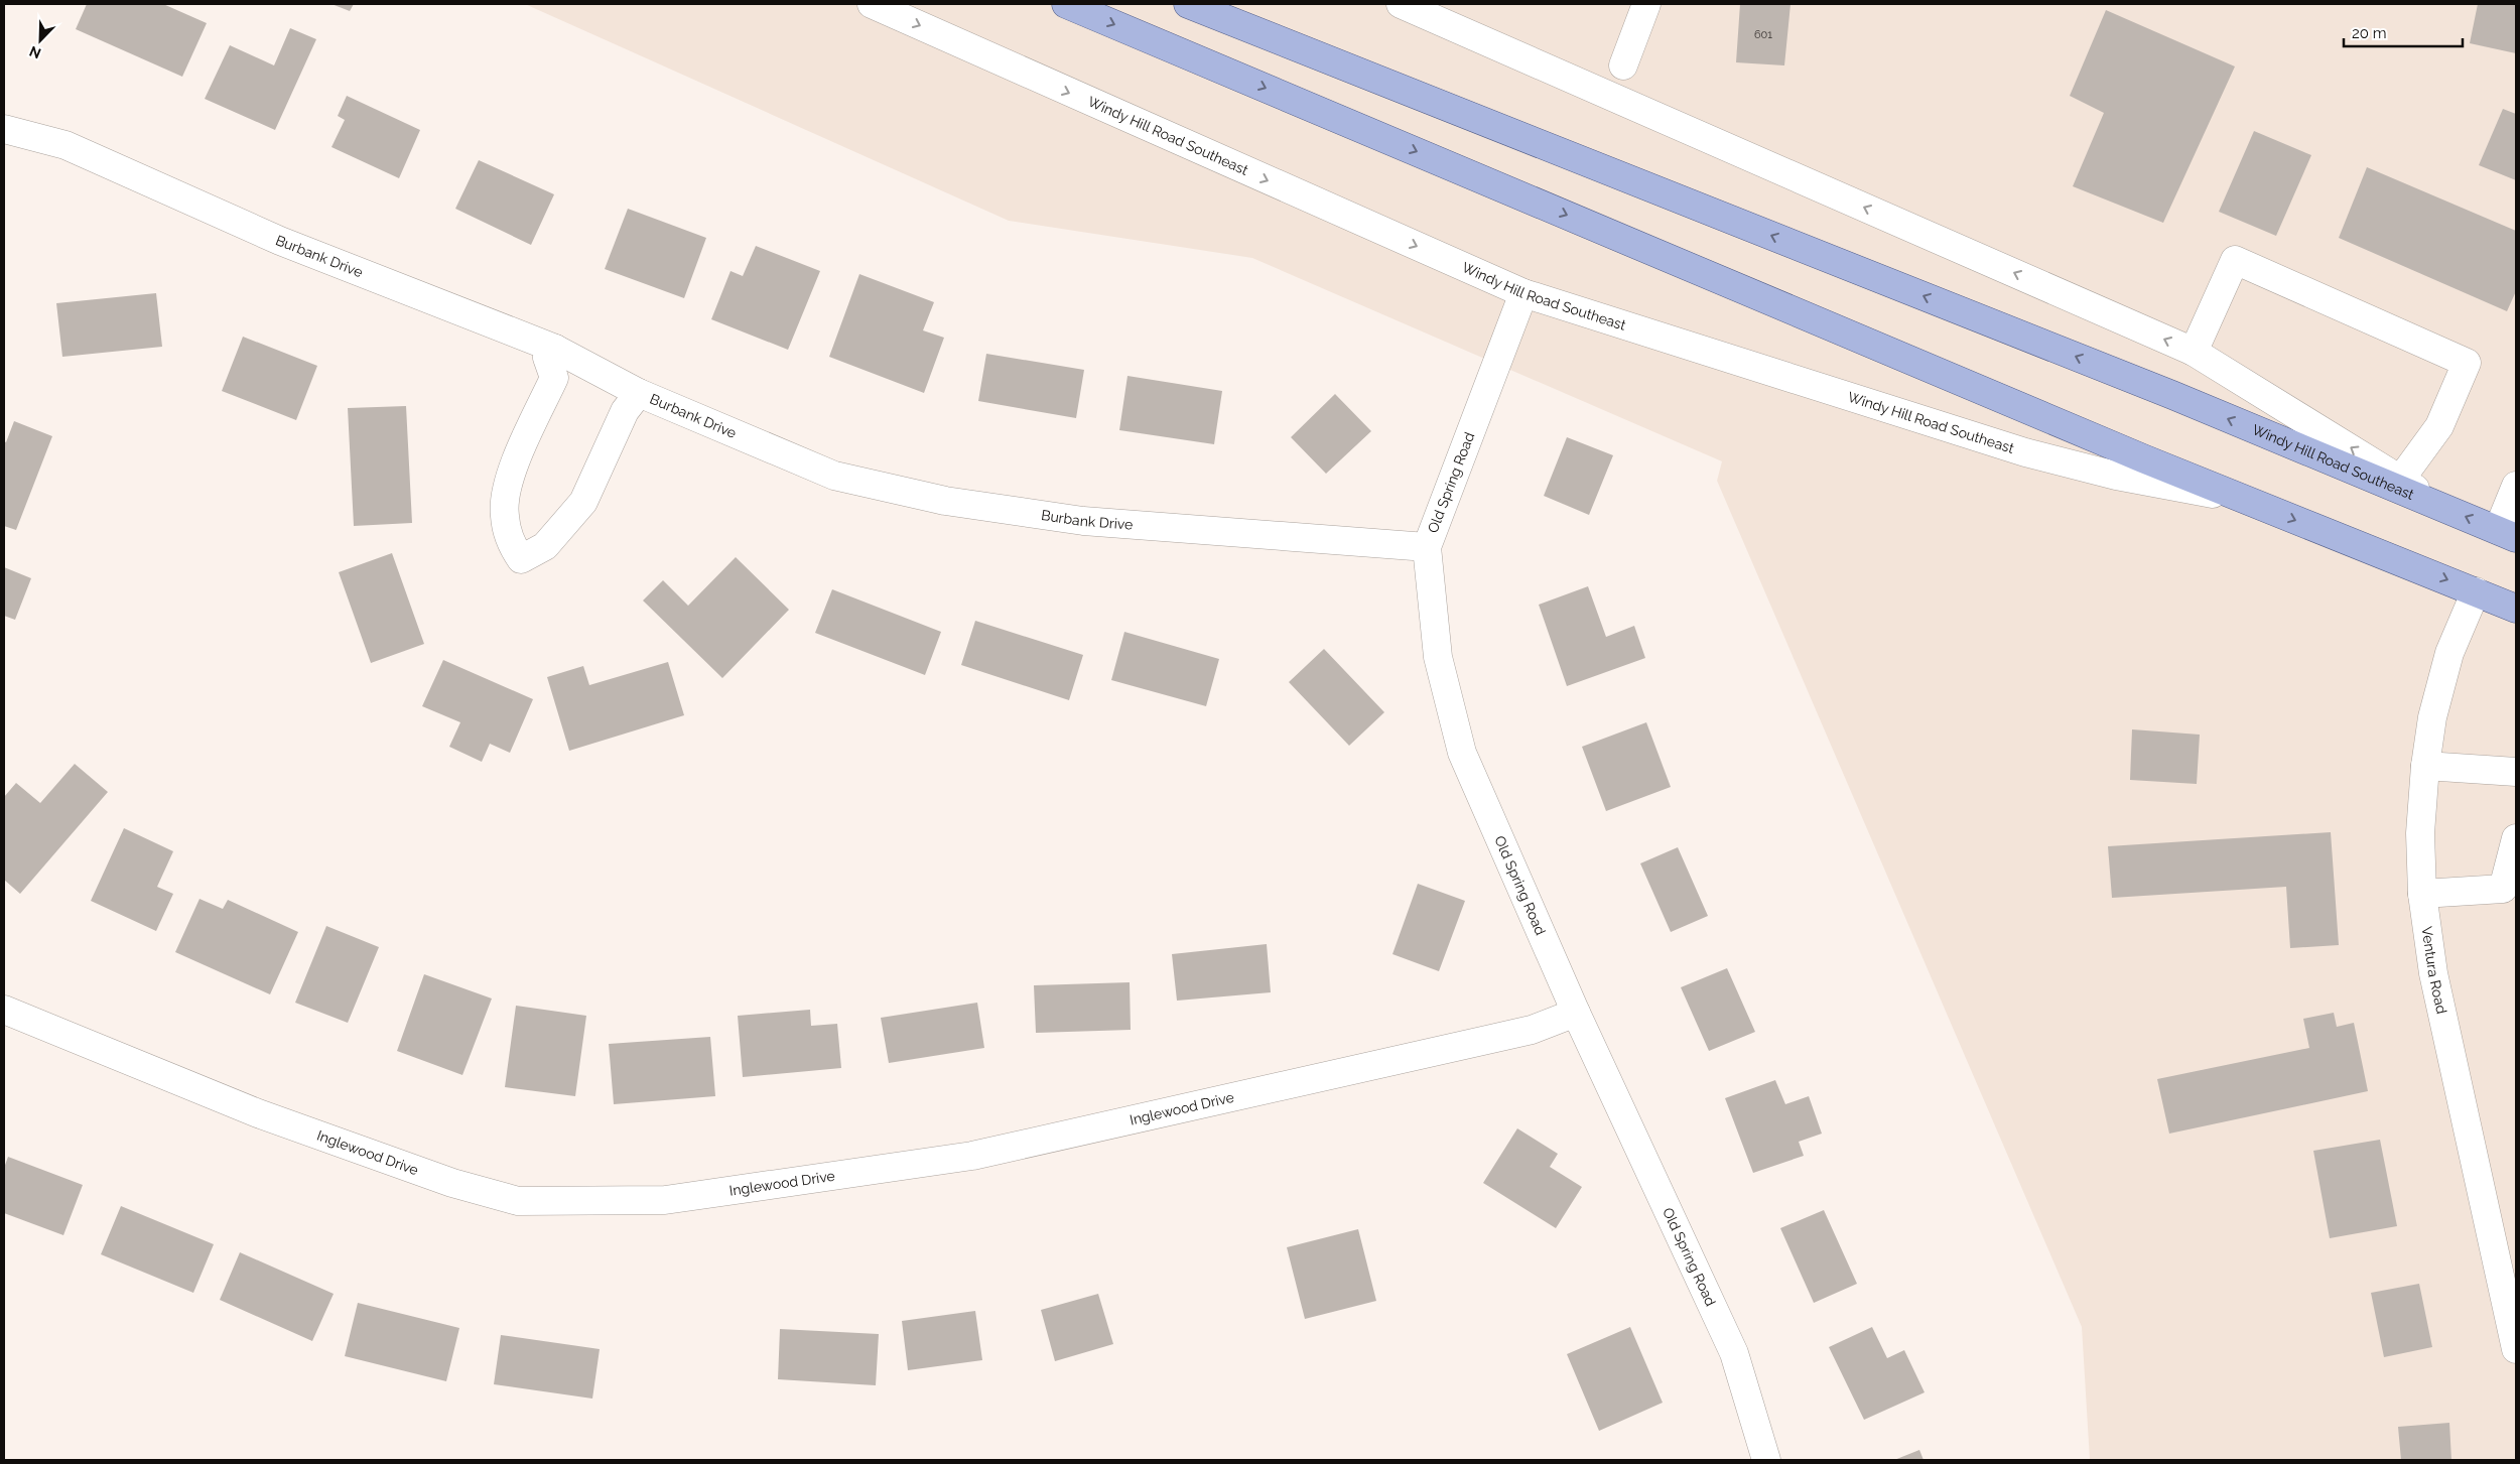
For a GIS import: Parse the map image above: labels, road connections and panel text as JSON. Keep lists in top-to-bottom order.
{
  "streets": {
    "main road": ["Windy Hill Road Southeast"],
    "street": [
      "Burbank Drive",
      "Old Spring Road",
      "Ventura Road",
      "Inglewood Drive"
    ]
  },
  "crossings": [
    ["Windy Hill Road Southeast", "Old Spring Road"],
    ["Windy Hill Road Southeast", "Ventura Road"],
    ["Burbank Drive", "Old Spring Road"],
    ["Old Spring Road", "Inglewood Drive"]
  ],
  "house_numbers": ["601"],
  "scale_bar": "20 m",
  "north": "bottom left"
}
